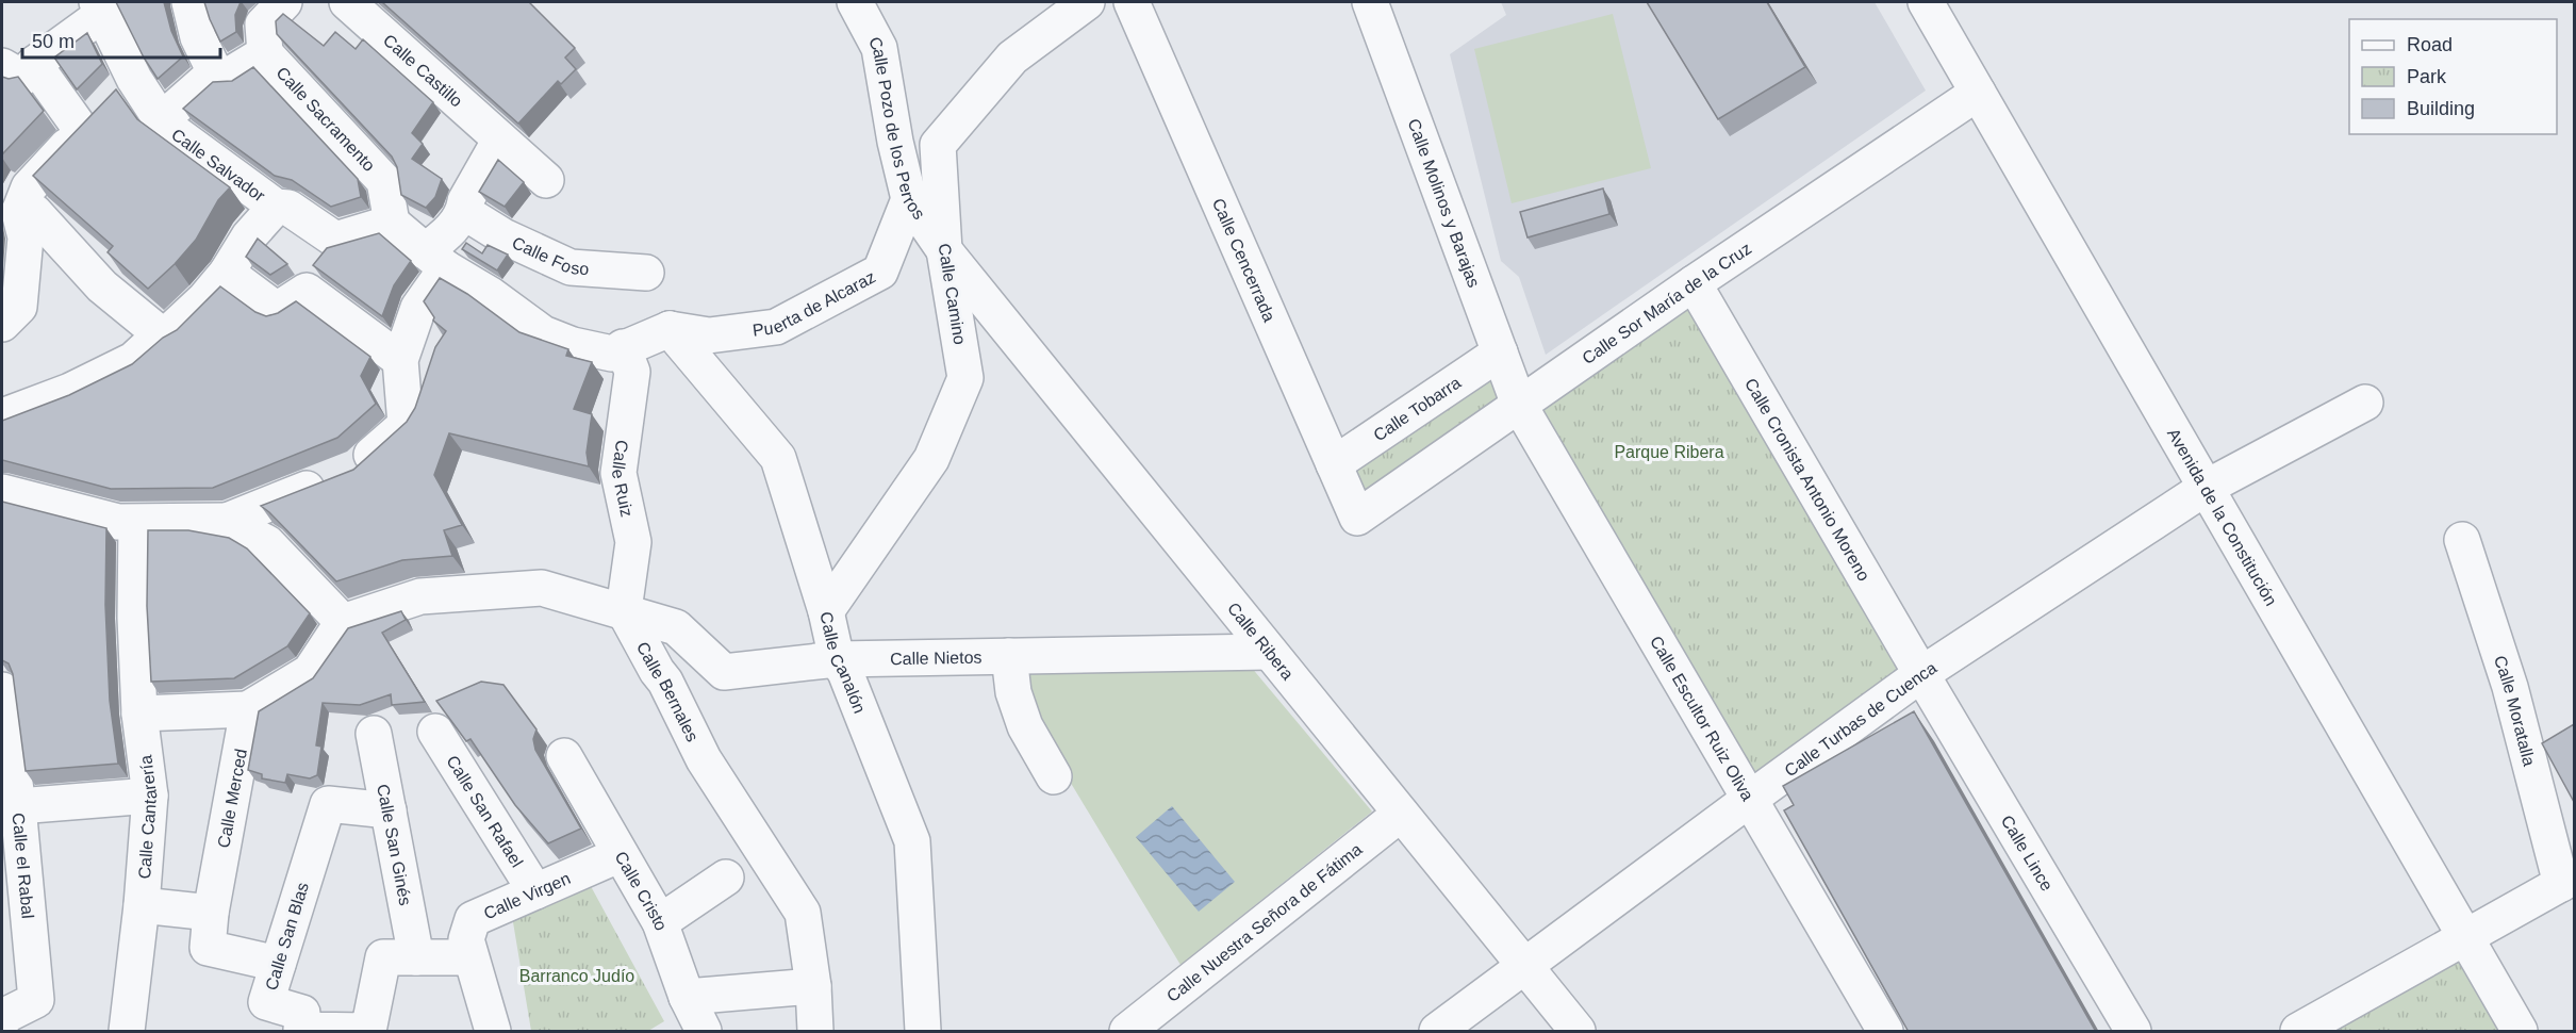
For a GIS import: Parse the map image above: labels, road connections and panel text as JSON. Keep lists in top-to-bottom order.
{
  "streets": {
    "street": [
      "Calle Castillo",
      "Calle Sacramento",
      "Calle Pozo de los Perros",
      "Calle Salvador",
      "Calle Molinos y Barajas",
      "Calle Foso",
      "Calle Cencerrada",
      "Calle Camino",
      "Puerta de Alcaraz",
      "Calle Sor María de la Cruz",
      "Calle Tobarra",
      "Calle Ruiz",
      "Calle Cronista Antonio Moreno",
      "Avenida de la Constitución",
      "Calle Ribera",
      "Calle Nietos",
      "Calle Canalón",
      "Calle Bernales",
      "Calle Moratalla",
      "Calle Escultor Ruiz Oliva",
      "Calle Turbas de Cuenca",
      "Calle Merced",
      "Calle San Rafael",
      "Calle Cantarería",
      "Calle San Ginés",
      "Calle Lince",
      "Calle el Rabal",
      "Calle Cristo",
      "Calle Virgen",
      "Calle Nuestra Señora de Fátima",
      "Calle San Blas"
    ]
  },
  "crossings": [
    ["Calle Sacramento", "Calle Salvador"],
    ["Calle Pozo de los Perros", "Calle Camino"],
    ["Calle Pozo de los Perros", "Puerta de Alcaraz"],
    ["Calle Pozo de los Perros", "Calle Ribera"],
    ["Calle Molinos y Barajas", "Calle Sor María de la Cruz"],
    ["Calle Molinos y Barajas", "Calle Tobarra"],
    ["Calle Molinos y Barajas", "Calle Escultor Ruiz Oliva"],
    ["Calle Cencerrada", "Calle Sor María de la Cruz"],
    ["Calle Cencerrada", "Calle Tobarra"],
    ["Calle Camino", "Calle Ribera"],
    ["Calle Camino", "Calle Canalón"],
    ["Puerta de Alcaraz", "Calle Canalón"],
    ["Calle Sor María de la Cruz", "Calle Cronista Antonio Moreno"],
    ["Calle Sor María de la Cruz", "Avenida de la Constitución"],
    ["Calle Sor María de la Cruz", "Calle Escultor Ruiz Oliva"],
    ["Calle Ruiz", "Calle Nietos"],
    ["Calle Ruiz", "Calle Bernales"],
    ["Calle Cronista Antonio Moreno", "Calle Turbas de Cuenca"],
    ["Calle Cronista Antonio Moreno", "Calle Lince"],
    ["Avenida de la Constitución", "Calle Turbas de Cuenca"],
    ["Calle Ribera", "Calle Nietos"],
    ["Calle Ribera", "Calle Turbas de Cuenca"],
    ["Calle Ribera", "Calle Nuestra Señora de Fátima"],
    ["Calle Nietos", "Calle Canalón"],
    ["Calle Nietos", "Calle Bernales"],
    ["Calle Escultor Ruiz Oliva", "Calle Turbas de Cuenca"],
    ["Calle Turbas de Cuenca", "Calle Lince"],
    ["Calle Merced", "Calle San Blas"],
    ["Calle San Rafael", "Calle Virgen"],
    ["Calle San Ginés", "Calle San Blas"],
    ["Calle Cristo", "Calle Virgen"],
    ["Calle Virgen", "Calle San Blas"]
  ],
  "parks": ["Parque Ribera", "Barranco Judío"],
  "legend": ["Road", "Park", "Building"],
  "scale_bar": "50 m"
}
